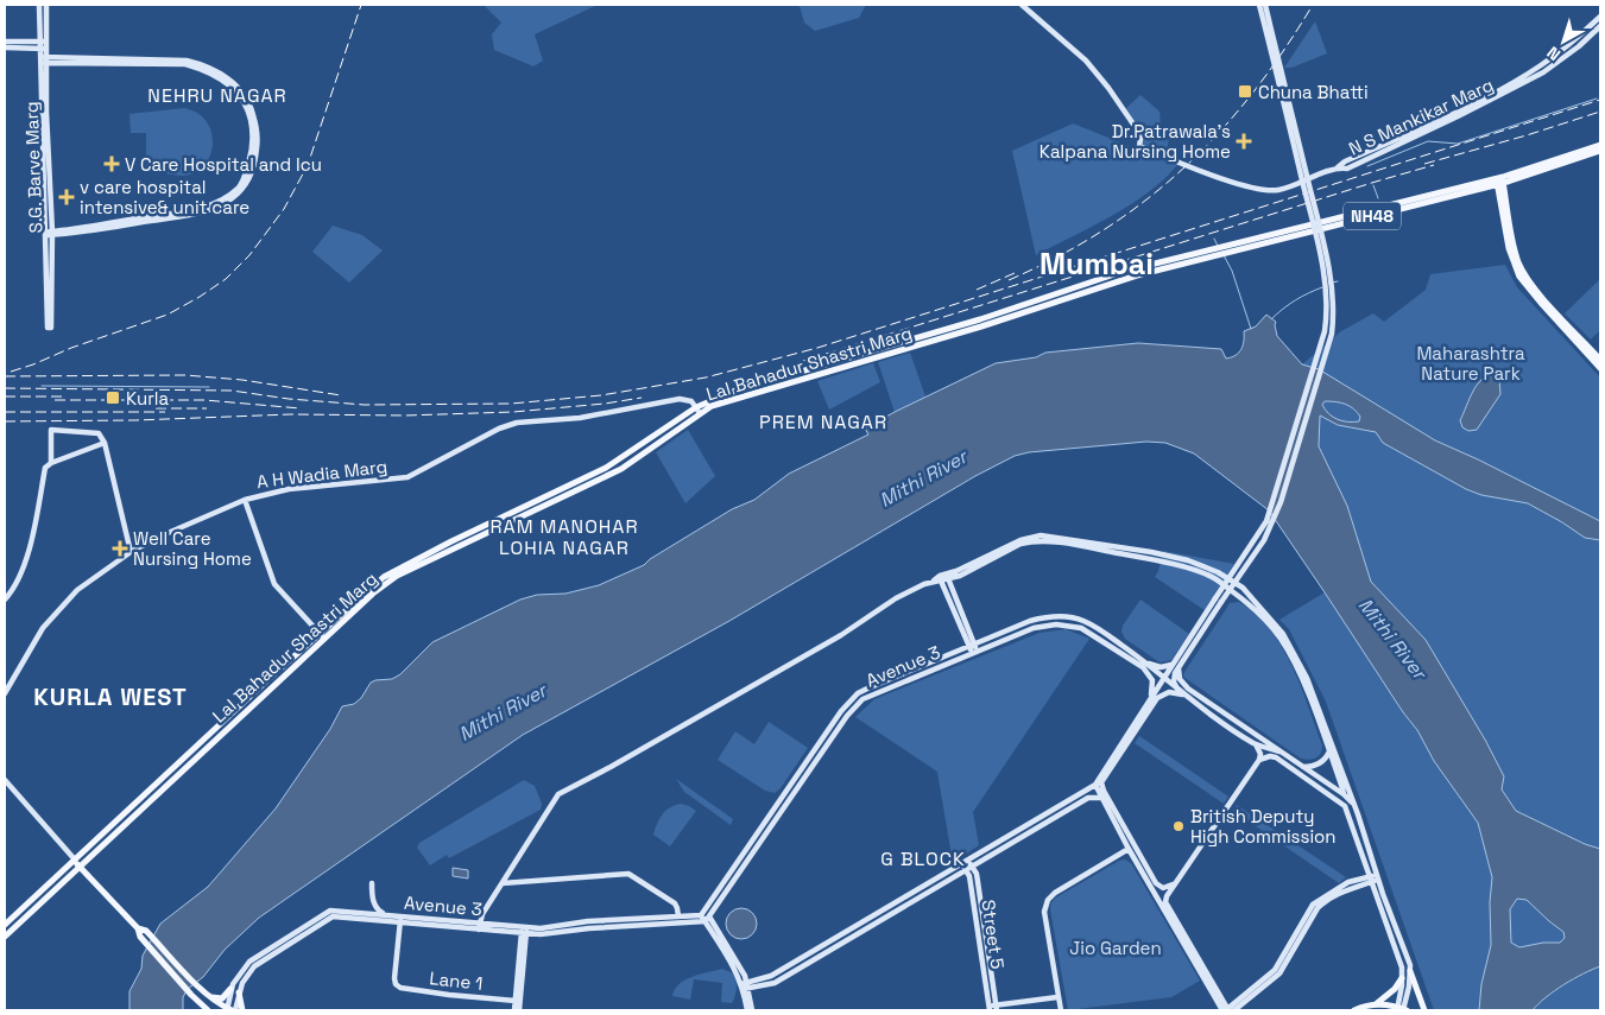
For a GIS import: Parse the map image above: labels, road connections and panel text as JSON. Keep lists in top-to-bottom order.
{
  "streets": {
    "main road": ["NH48", "Lal Bahadur Shastri Marg"],
    "street": [
      "N S Mankikar Marg",
      "S.G. Barve Marg",
      "A H Wadia Marg",
      "Avenue 3",
      "Street 5",
      "Lane 1"
    ]
  },
  "crossings": [
    ["Lal Bahadur Shastri Marg", "A H Wadia Marg"],
    ["Avenue 3", "Lane 1"]
  ],
  "districts": [
    "NEHRU NAGAR",
    "Mumbai",
    "PREM NAGAR",
    "RAM MANOHAR LOHIA NAGAR",
    "KURLA WEST",
    "G BLOCK"
  ],
  "water": ["Mithi River"],
  "parks": ["Maharashtra Nature Park", "Jio Garden"],
  "places": {
    "transit": ["Chuna Bhatti", "Kurla"],
    "health": [
      "Dr.Patrawala's Kalpana Nursing Home",
      "V Care Hospital and Icu",
      "v care hospital intensive& unit care",
      "Well Care Nursing Home"
    ],
    "other": ["British Deputy High Commission"]
  },
  "north": "bottom left"
}
